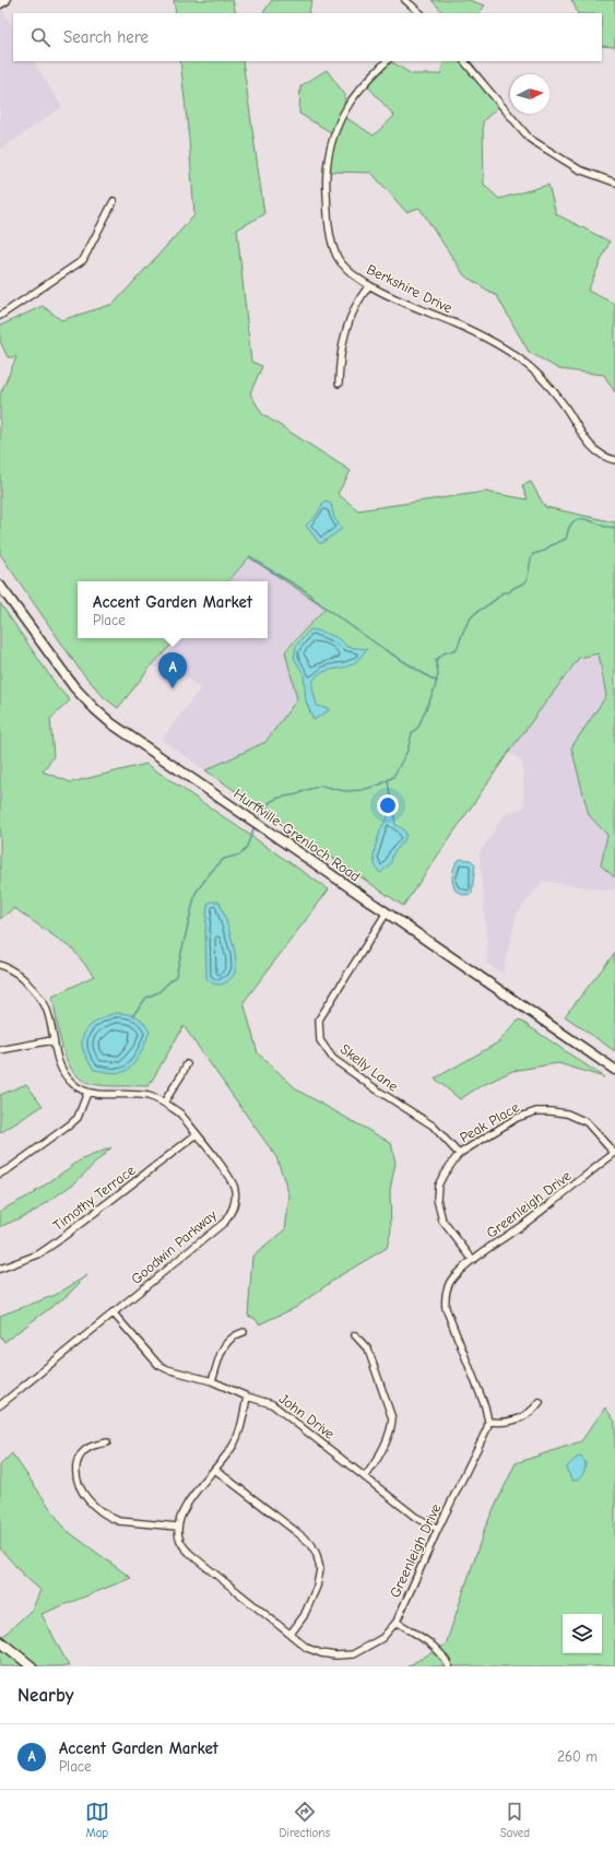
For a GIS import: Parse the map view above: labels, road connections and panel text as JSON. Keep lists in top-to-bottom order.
{
  "streets": {
    "main road": ["Hurffville-Grenloch Road"],
    "street": [
      "Berkshire Drive",
      "Skelly Lane",
      "Peak Place",
      "Timothy Terrace",
      "Greenleigh Drive",
      "Goodwin Parkway",
      "John Drive"
    ]
  },
  "crossings": [
    ["Hurffville-Grenloch Road", "Skelly Lane"],
    ["Skelly Lane", "Peak Place"],
    ["Peak Place", "Greenleigh Drive"],
    ["Timothy Terrace", "Goodwin Parkway"],
    ["Greenleigh Drive", "John Drive"],
    ["Goodwin Parkway", "John Drive"]
  ],
  "north": "right",
  "page": {
    "search": "Search here",
    "popup": ["Accent Garden Market", "Place"],
    "pins": "A",
    "heading": "Nearby",
    "list": [
      {
        "mark": "A",
        "name": "Accent Garden Market",
        "note": "Place",
        "value": "260 m"
      }
    ],
    "nav": ["Map", "Directions", "Saved"]
  }
}
